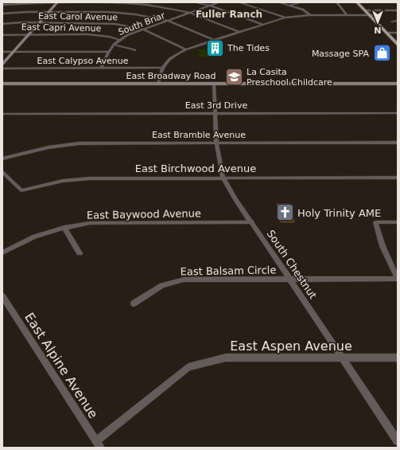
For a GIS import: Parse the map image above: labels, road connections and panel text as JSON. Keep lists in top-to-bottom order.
{
  "streets": {
    "main road": ["East Broadway Road"],
    "street": [
      "East Carol Avenue",
      "South Briar",
      "East Capri Avenue",
      "East Calypso Avenue",
      "East 3rd Drive",
      "East Bramble Avenue",
      "East Birchwood Avenue",
      "East Baywood Avenue",
      "South Chestnut",
      "East Balsam Circle",
      "East Aspen Avenue",
      "East Alpine Avenue"
    ]
  },
  "crossings": [
    ["East Carol Avenue", "South Briar"],
    ["South Briar", "East Capri Avenue"],
    ["South Briar", "East Calypso Avenue"],
    ["East Broadway Road", "South Chestnut"],
    ["East 3rd Drive", "South Chestnut"],
    ["East Bramble Avenue", "South Chestnut"],
    ["East Birchwood Avenue", "South Chestnut"],
    ["East Baywood Avenue", "South Chestnut"],
    ["South Chestnut", "East Balsam Circle"],
    ["South Chestnut", "East Aspen Avenue"],
    ["East Aspen Avenue", "East Alpine Avenue"]
  ],
  "districts": ["Fuller Ranch"],
  "places": {
    "building": ["The Tides"],
    "shop": ["Massage SPA"],
    "school or university": ["La Casita Preschool Childcare"],
    "church": ["Holy Trinity AME"]
  },
  "north": "bottom"
}
